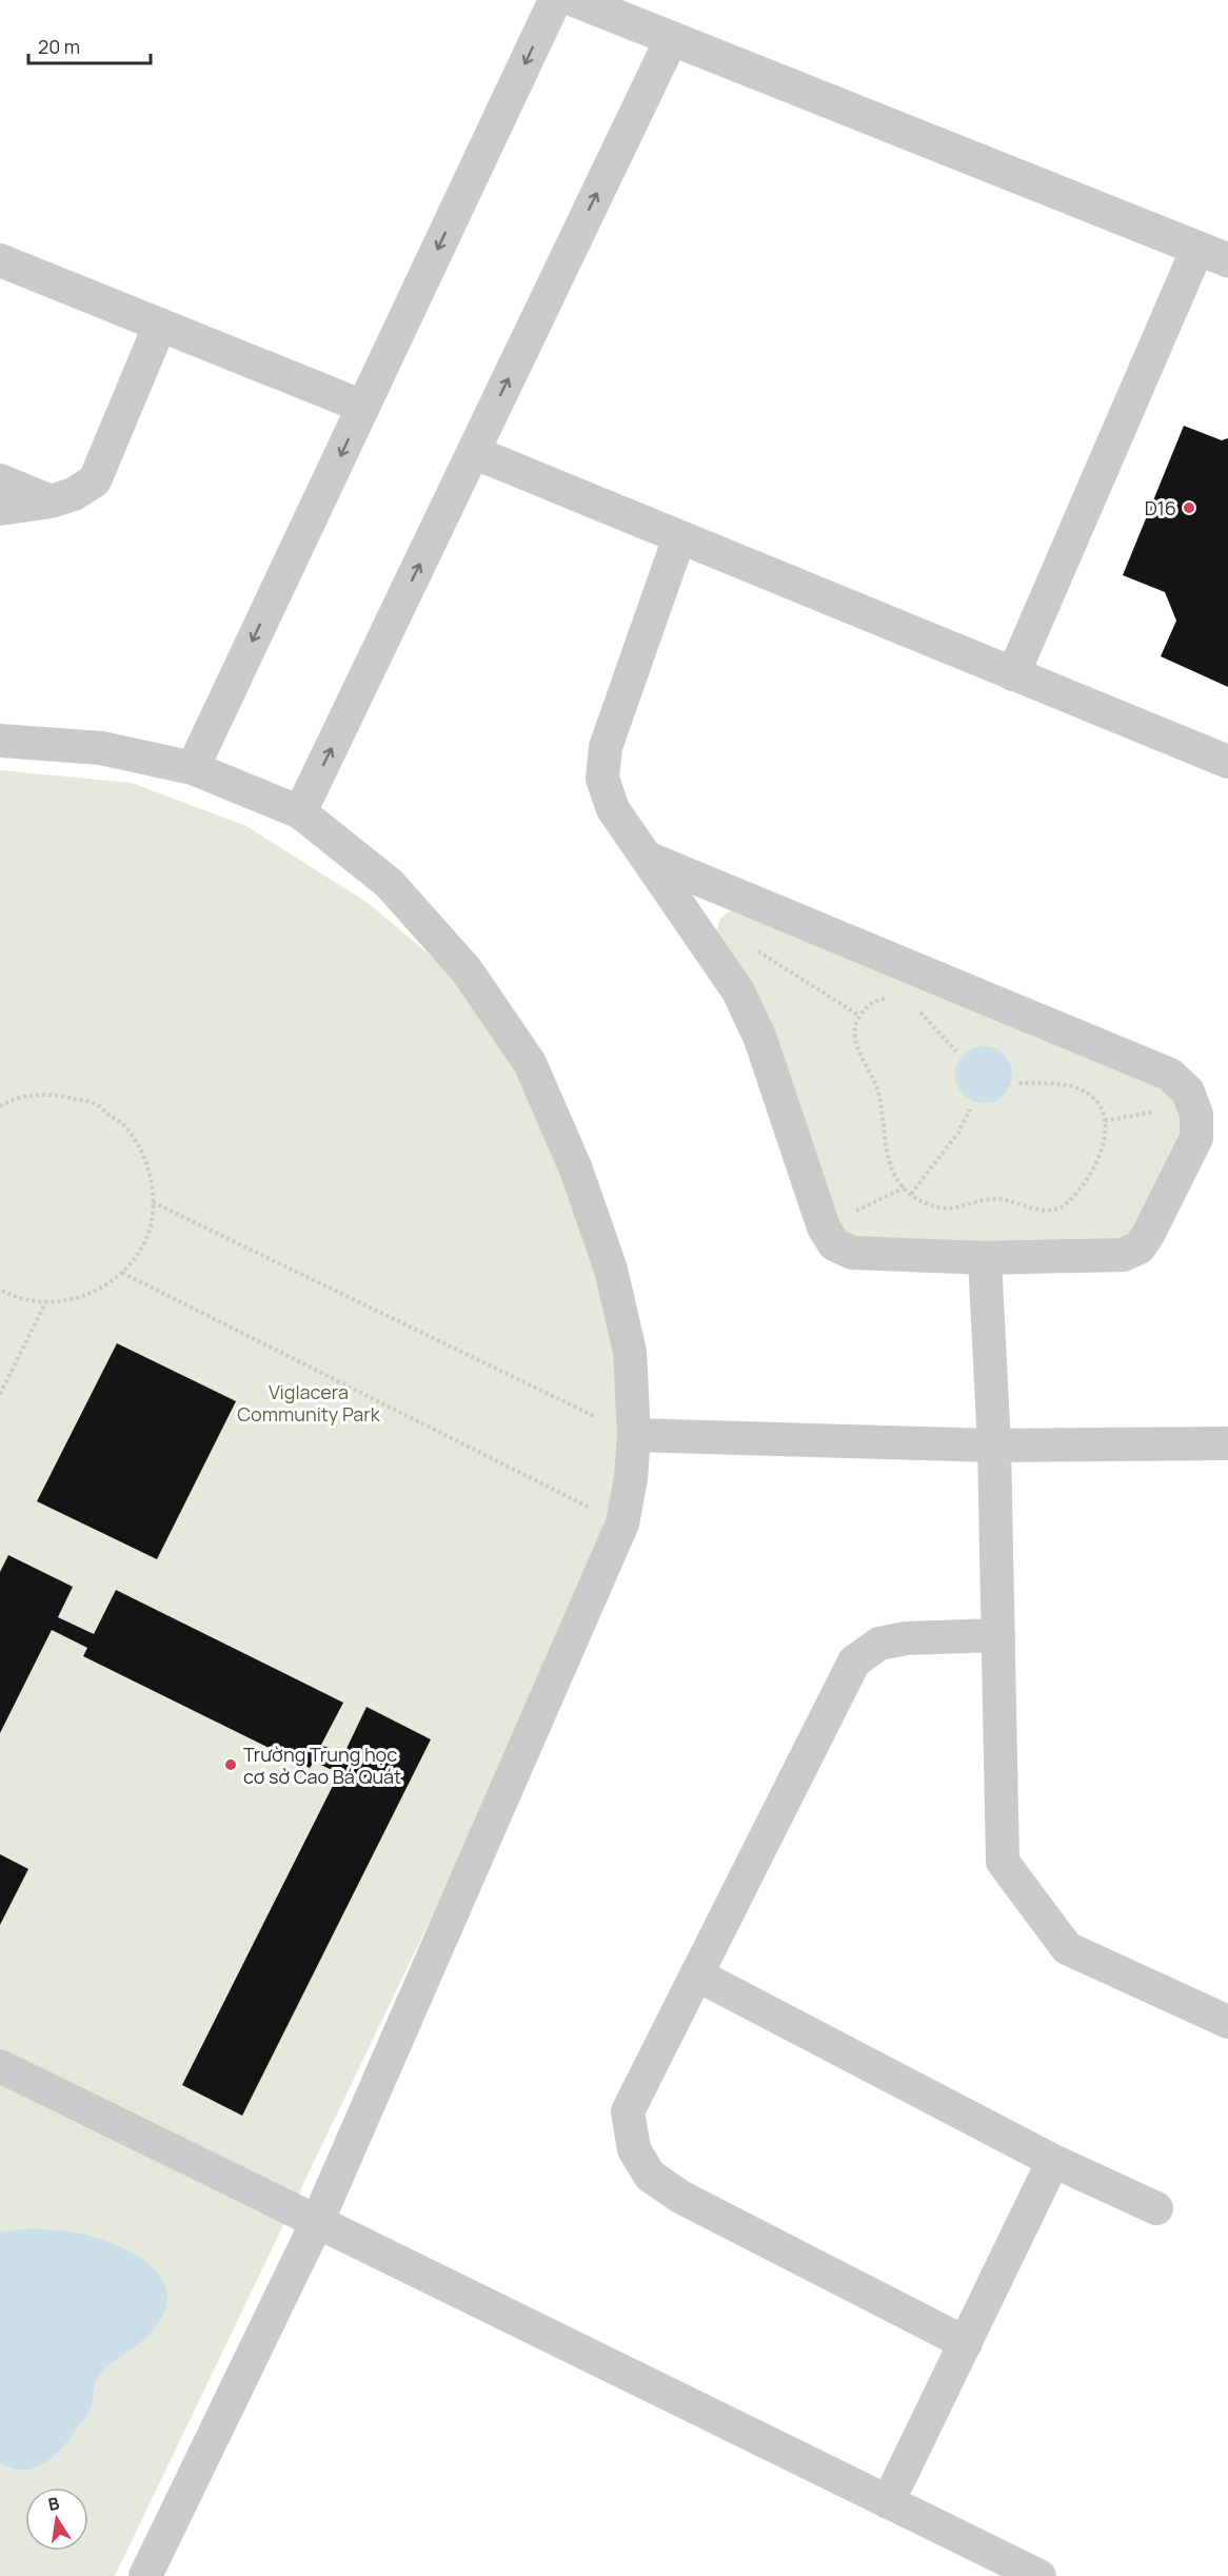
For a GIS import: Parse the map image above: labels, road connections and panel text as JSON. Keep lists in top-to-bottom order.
{
  "parks": ["Viglacera Community Park"],
  "places": ["D16", "Trường Trung học cơ sở Cao Bá Quát"],
  "scale_bar": "20 m",
  "north": "top"
}
